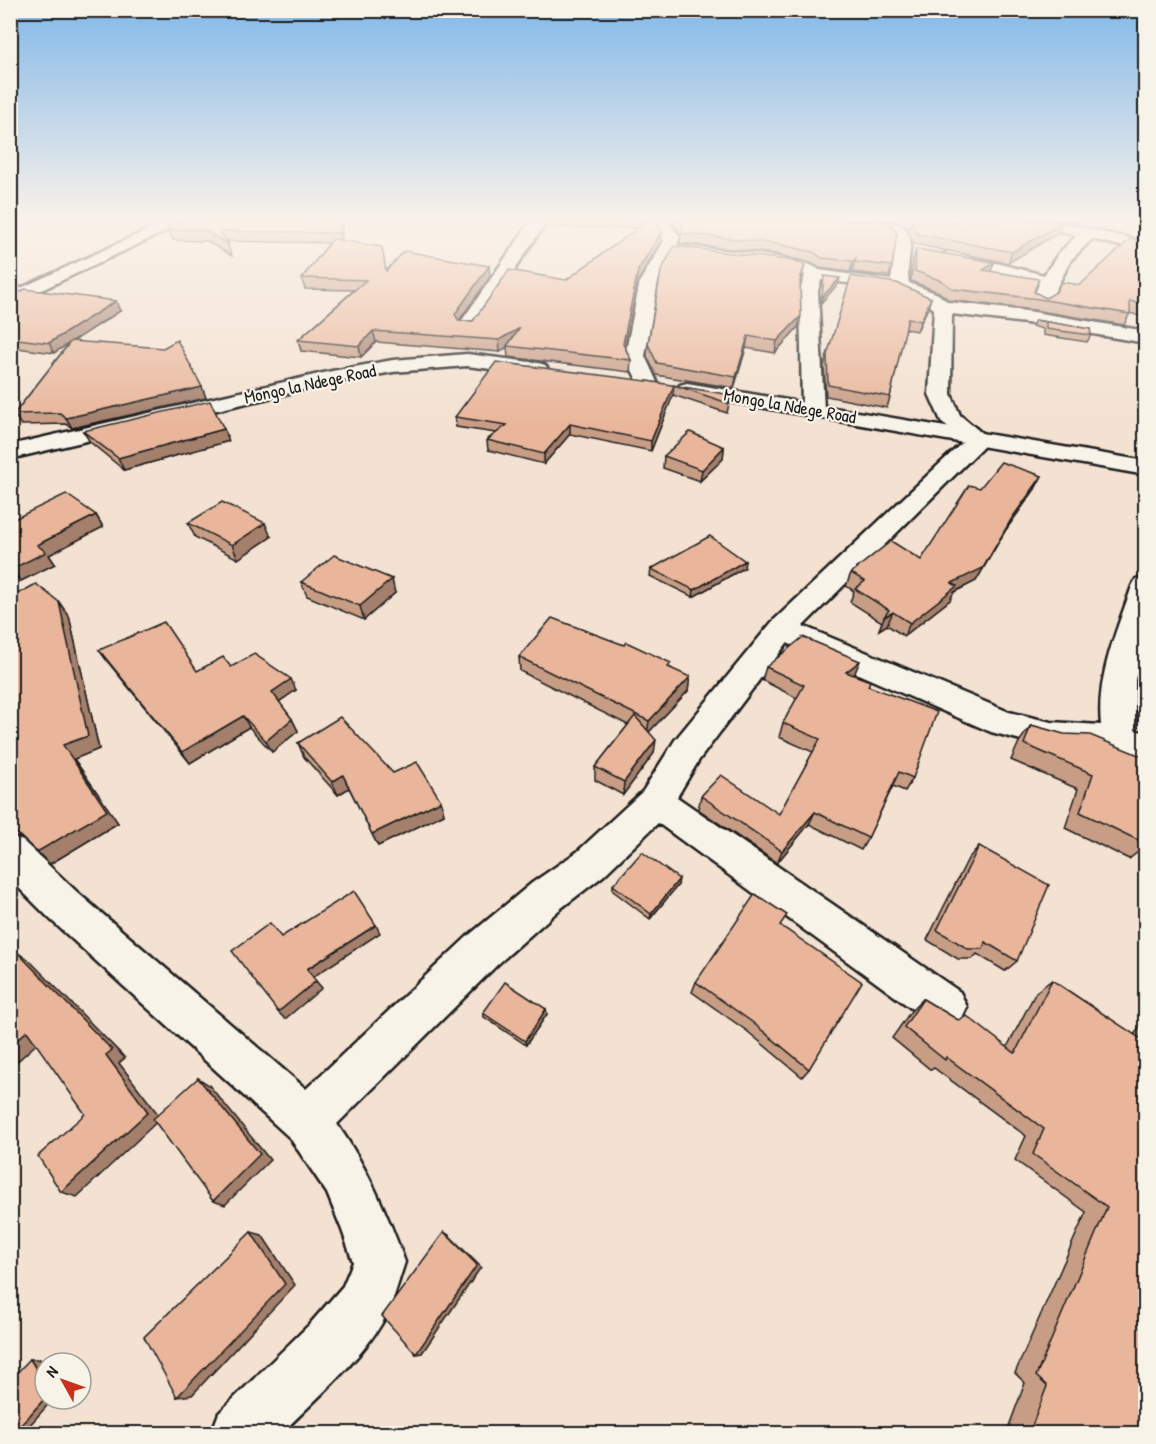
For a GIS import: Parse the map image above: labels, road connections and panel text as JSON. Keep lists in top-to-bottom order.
{
  "streets": {
    "street": ["Mongo la Ndege Road"]
  },
  "north": "top left"
}
